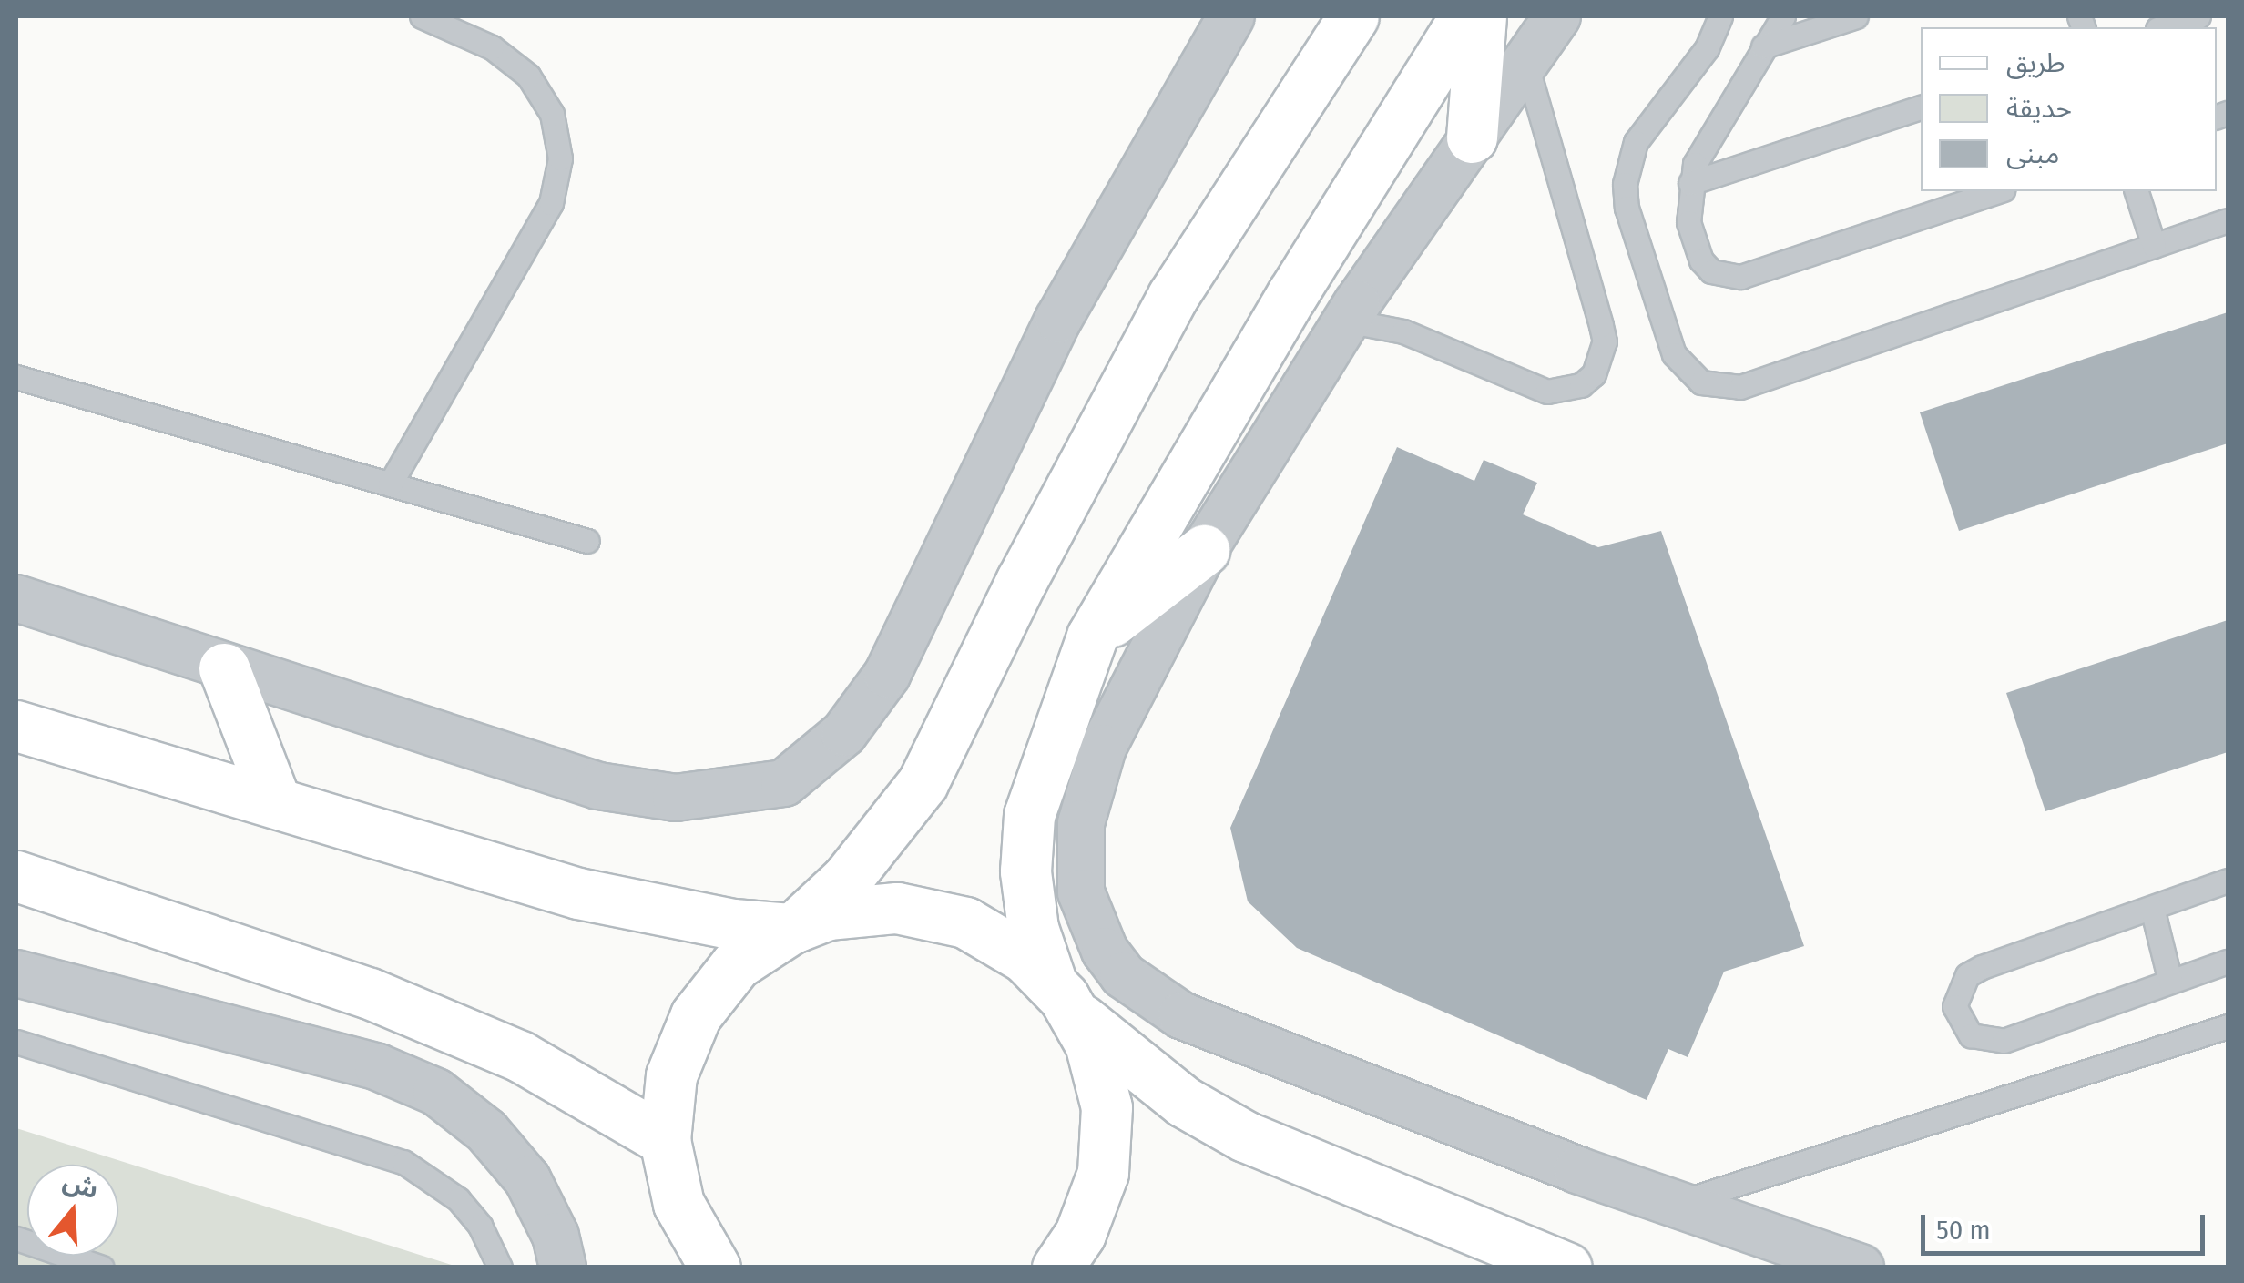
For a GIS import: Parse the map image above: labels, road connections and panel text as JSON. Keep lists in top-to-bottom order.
{
  "legend": ["طريق", "حديقة", "مبنى"],
  "scale_bar": "50 m",
  "north": "top"
}
